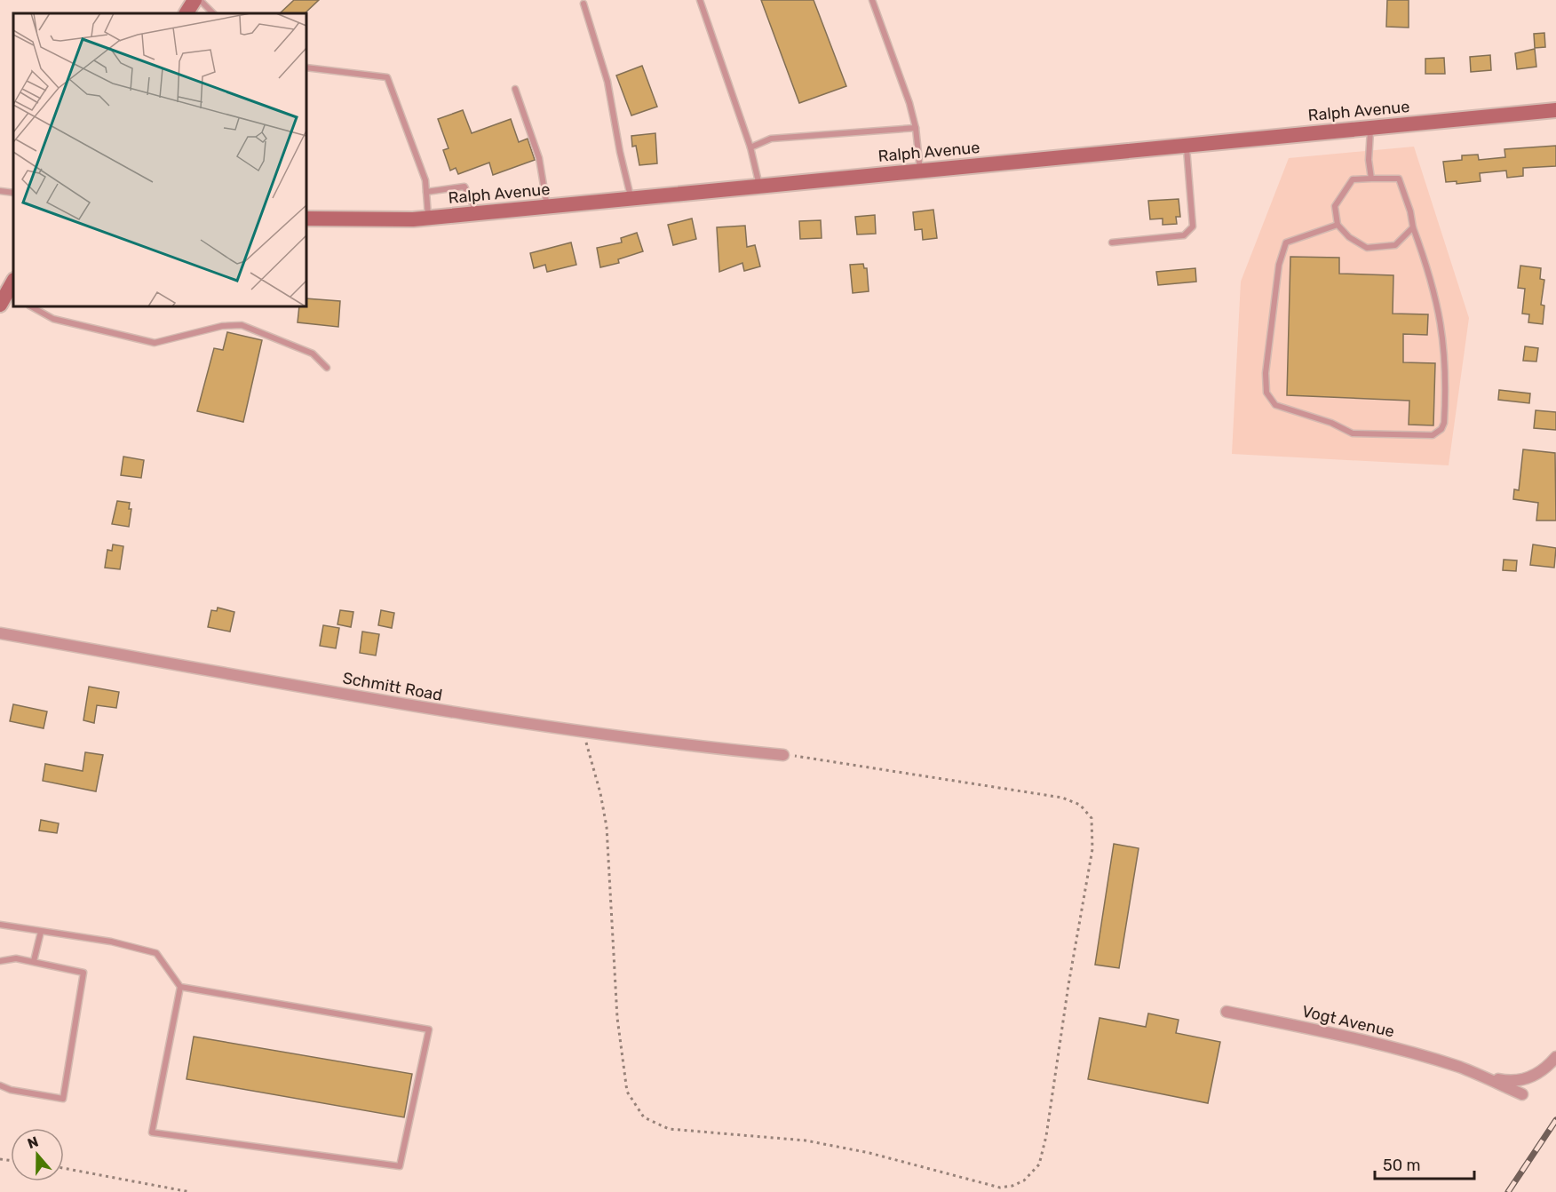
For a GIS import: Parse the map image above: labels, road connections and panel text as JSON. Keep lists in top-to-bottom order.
{
  "streets": {
    "street": ["Ralph Avenue", "Schmitt Road", "Vogt Avenue"]
  },
  "scale_bar": "50 m",
  "north": "top"
}
